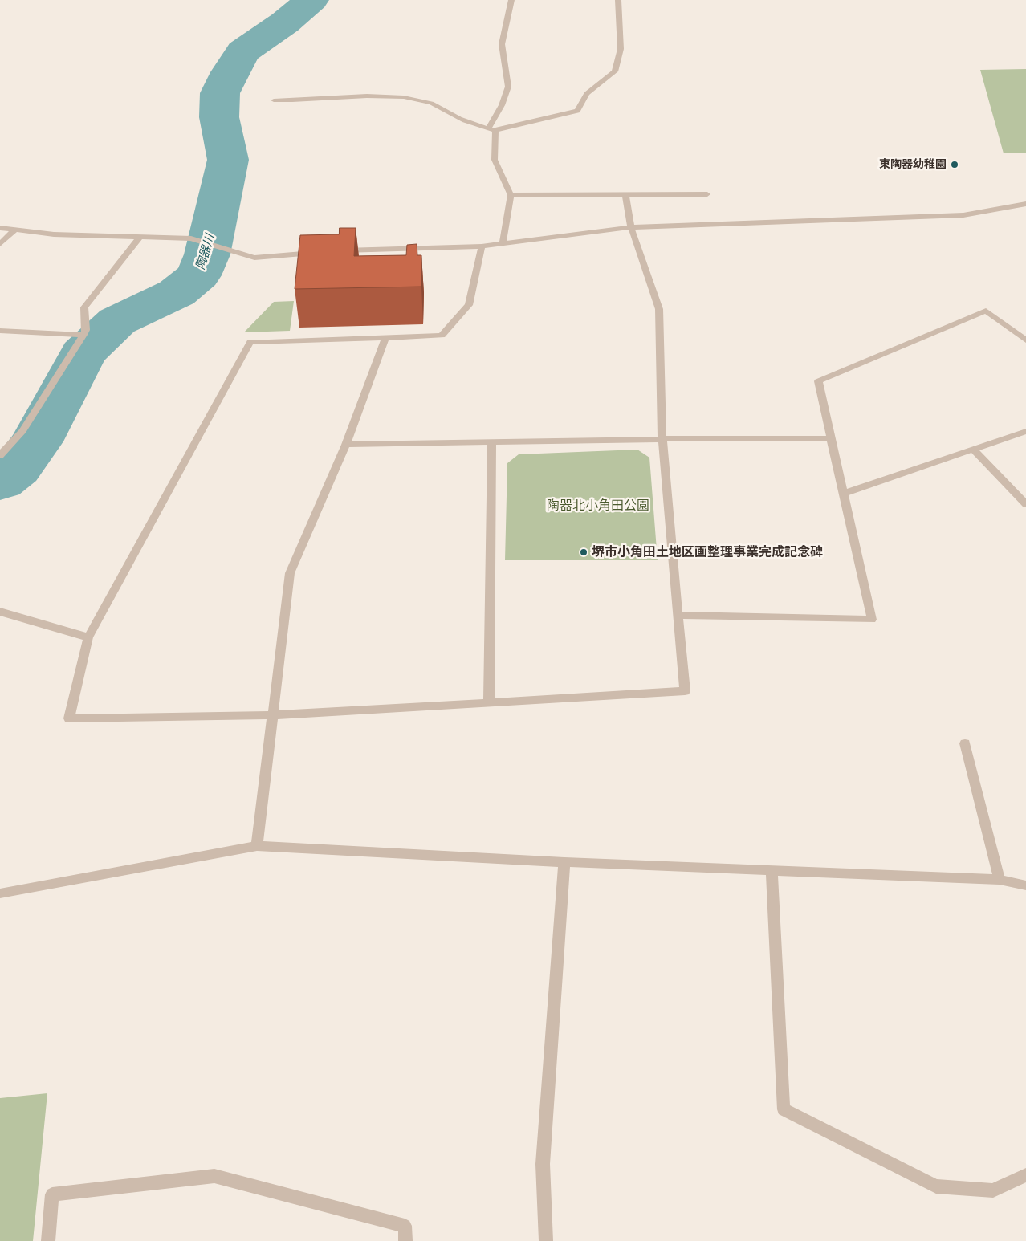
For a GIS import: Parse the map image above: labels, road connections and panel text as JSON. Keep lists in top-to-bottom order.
{
  "water": ["陶器川"],
  "parks": ["陶器北小角田公園"],
  "places": ["東陶器幼稚園", "堺市小角田土地区画整理事業完成記念碑"]
}
